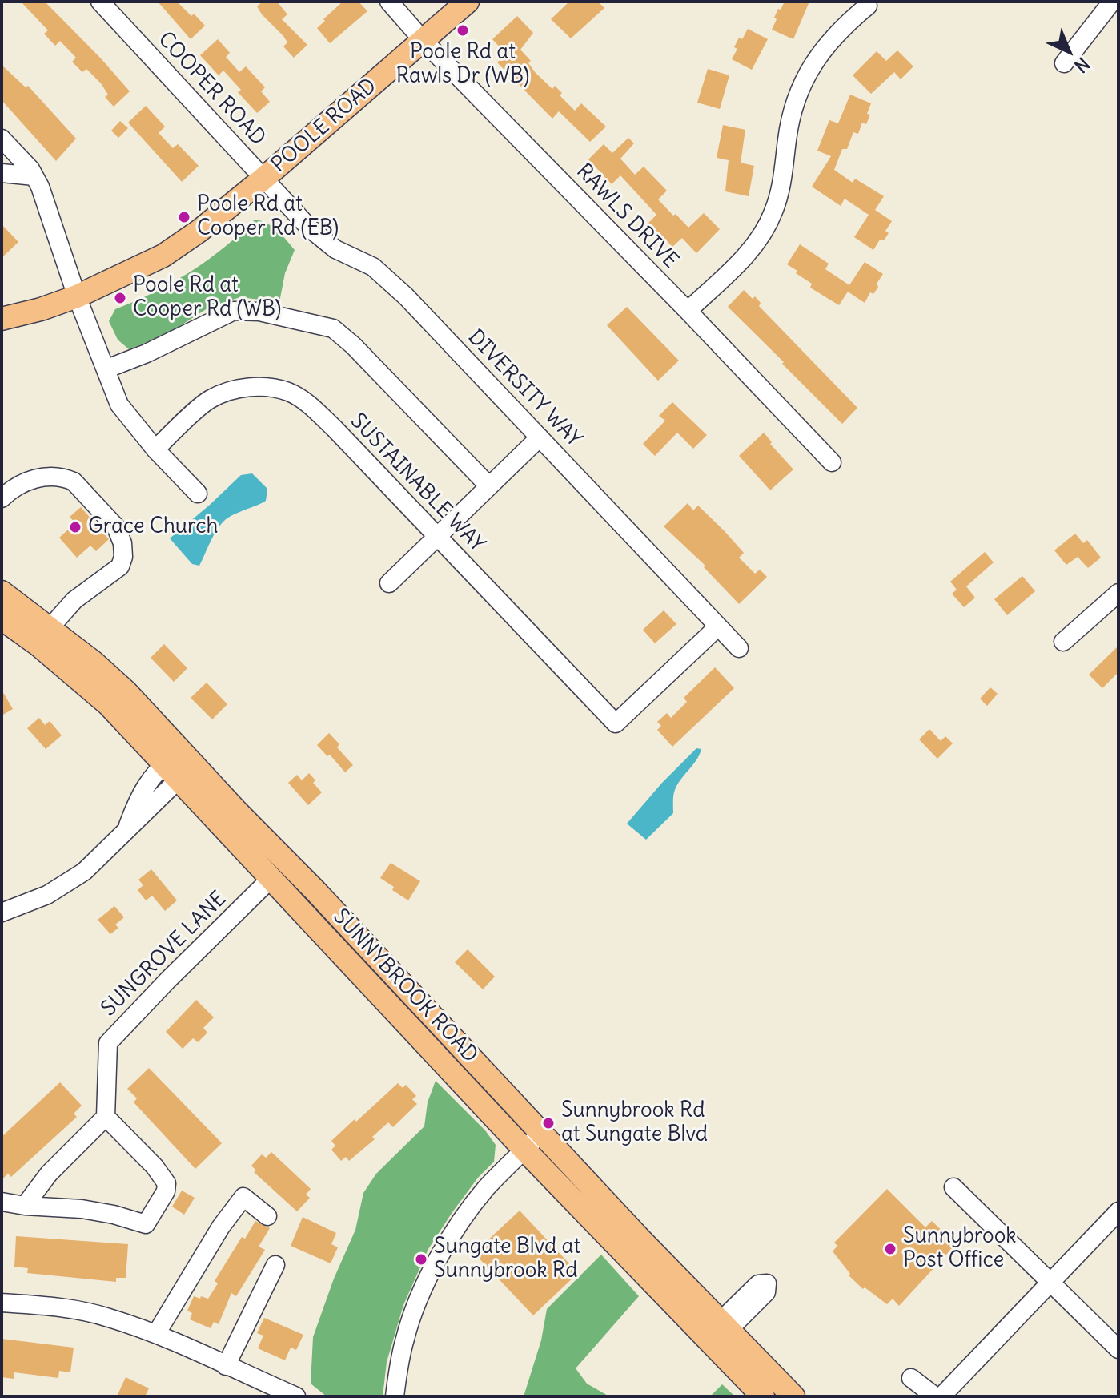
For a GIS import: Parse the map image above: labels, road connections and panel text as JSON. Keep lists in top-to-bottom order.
{
  "streets": {
    "main road": ["POOLE ROAD", "SUNNYBROOK ROAD"],
    "street": [
      "COOPER ROAD",
      "RAWLS DRIVE",
      "DIVERSITY WAY",
      "SUSTAINABLE WAY",
      "SUNGROVE LANE"
    ]
  },
  "crossings": [
    ["COOPER ROAD", "POOLE ROAD"],
    ["COOPER ROAD", "DIVERSITY WAY"],
    ["POOLE ROAD", "RAWLS DRIVE"],
    ["POOLE ROAD", "DIVERSITY WAY"],
    ["DIVERSITY WAY", "SUSTAINABLE WAY"],
    ["SUNGROVE LANE", "SUNNYBROOK ROAD"]
  ],
  "places": [
    "Poole Rd at Rawls Dr (WB)",
    "Poole Rd at Cooper Rd (EB)",
    "Poole Rd at Cooper Rd (WB)",
    "Grace Church",
    "Sunnybrook Rd at Sungate Blvd",
    "Sunnybrook Post Office",
    "Sungate Blvd at Sunnybrook Rd"
  ],
  "north": "bottom right"
}
